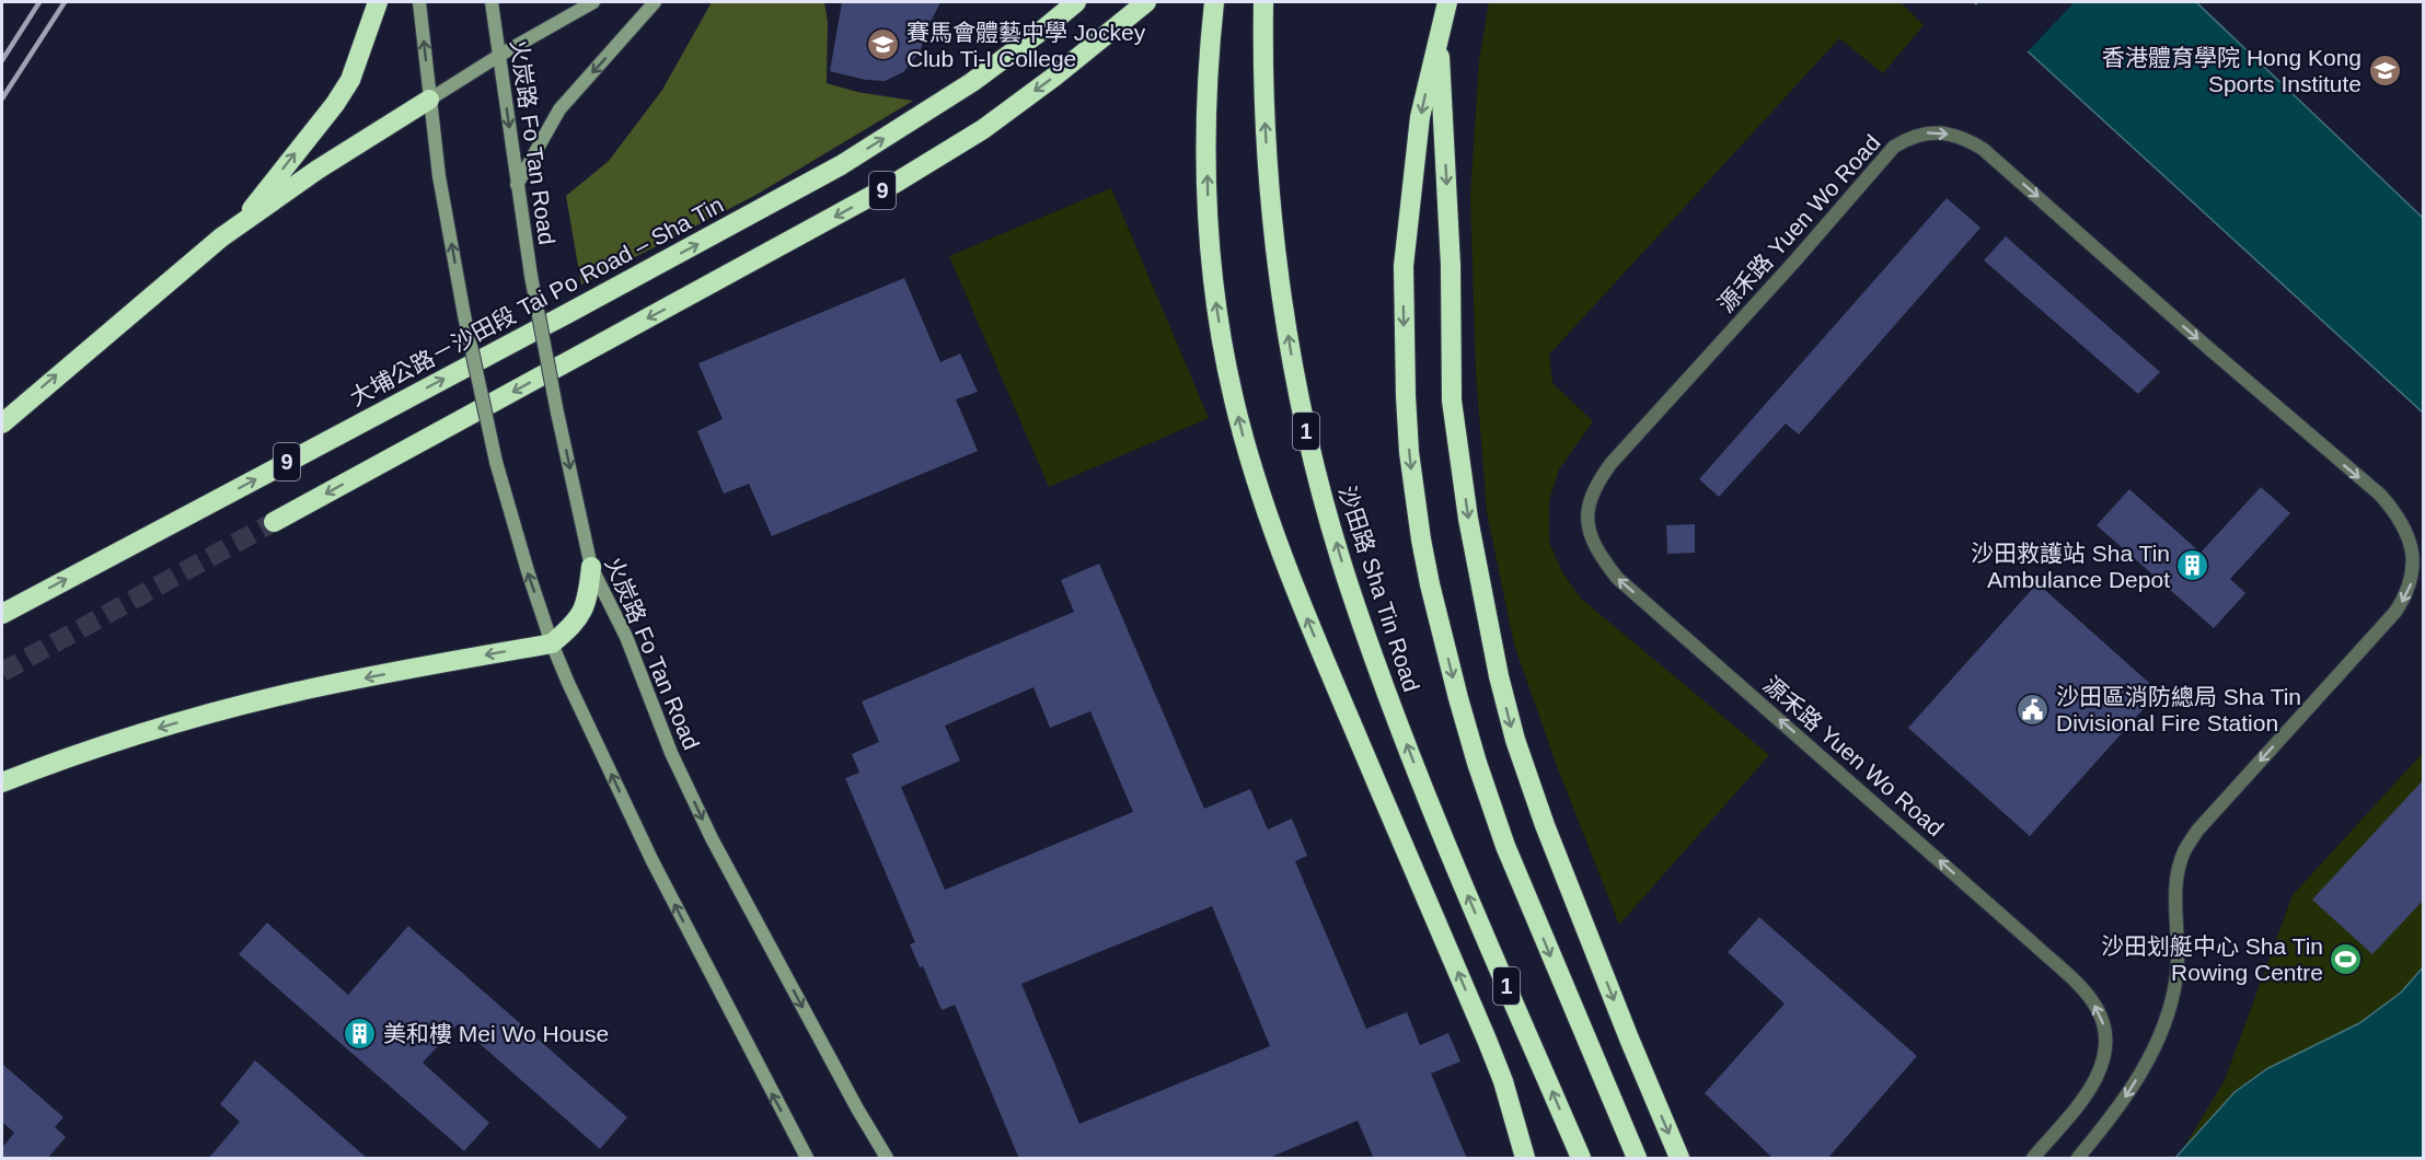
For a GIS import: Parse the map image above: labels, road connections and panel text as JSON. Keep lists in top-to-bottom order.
{
  "streets": {
    "highway": [
      "9",
      "大埔公路－沙田段 Tai Po Road – Sha Tin",
      "1",
      "沙田路 Sha Tin Road"
    ],
    "main road": ["火炭路 Fo Tan Road"],
    "street": ["源禾路 Yuen Wo Road"]
  },
  "places": {
    "school or university": ["賽馬會體藝中學 Jockey Club Ti-I College", "香港體育學院 Hong Kong Sports Institute"],
    "building": ["沙田救護站 Sha Tin Ambulance Depot", "美和樓 Mei Wo House"],
    "public building": ["沙田區消防總局 Sha Tin Divisional Fire Station"],
    "sports": ["沙田划艇中心 Sha Tin Rowing Centre"]
  }
}
